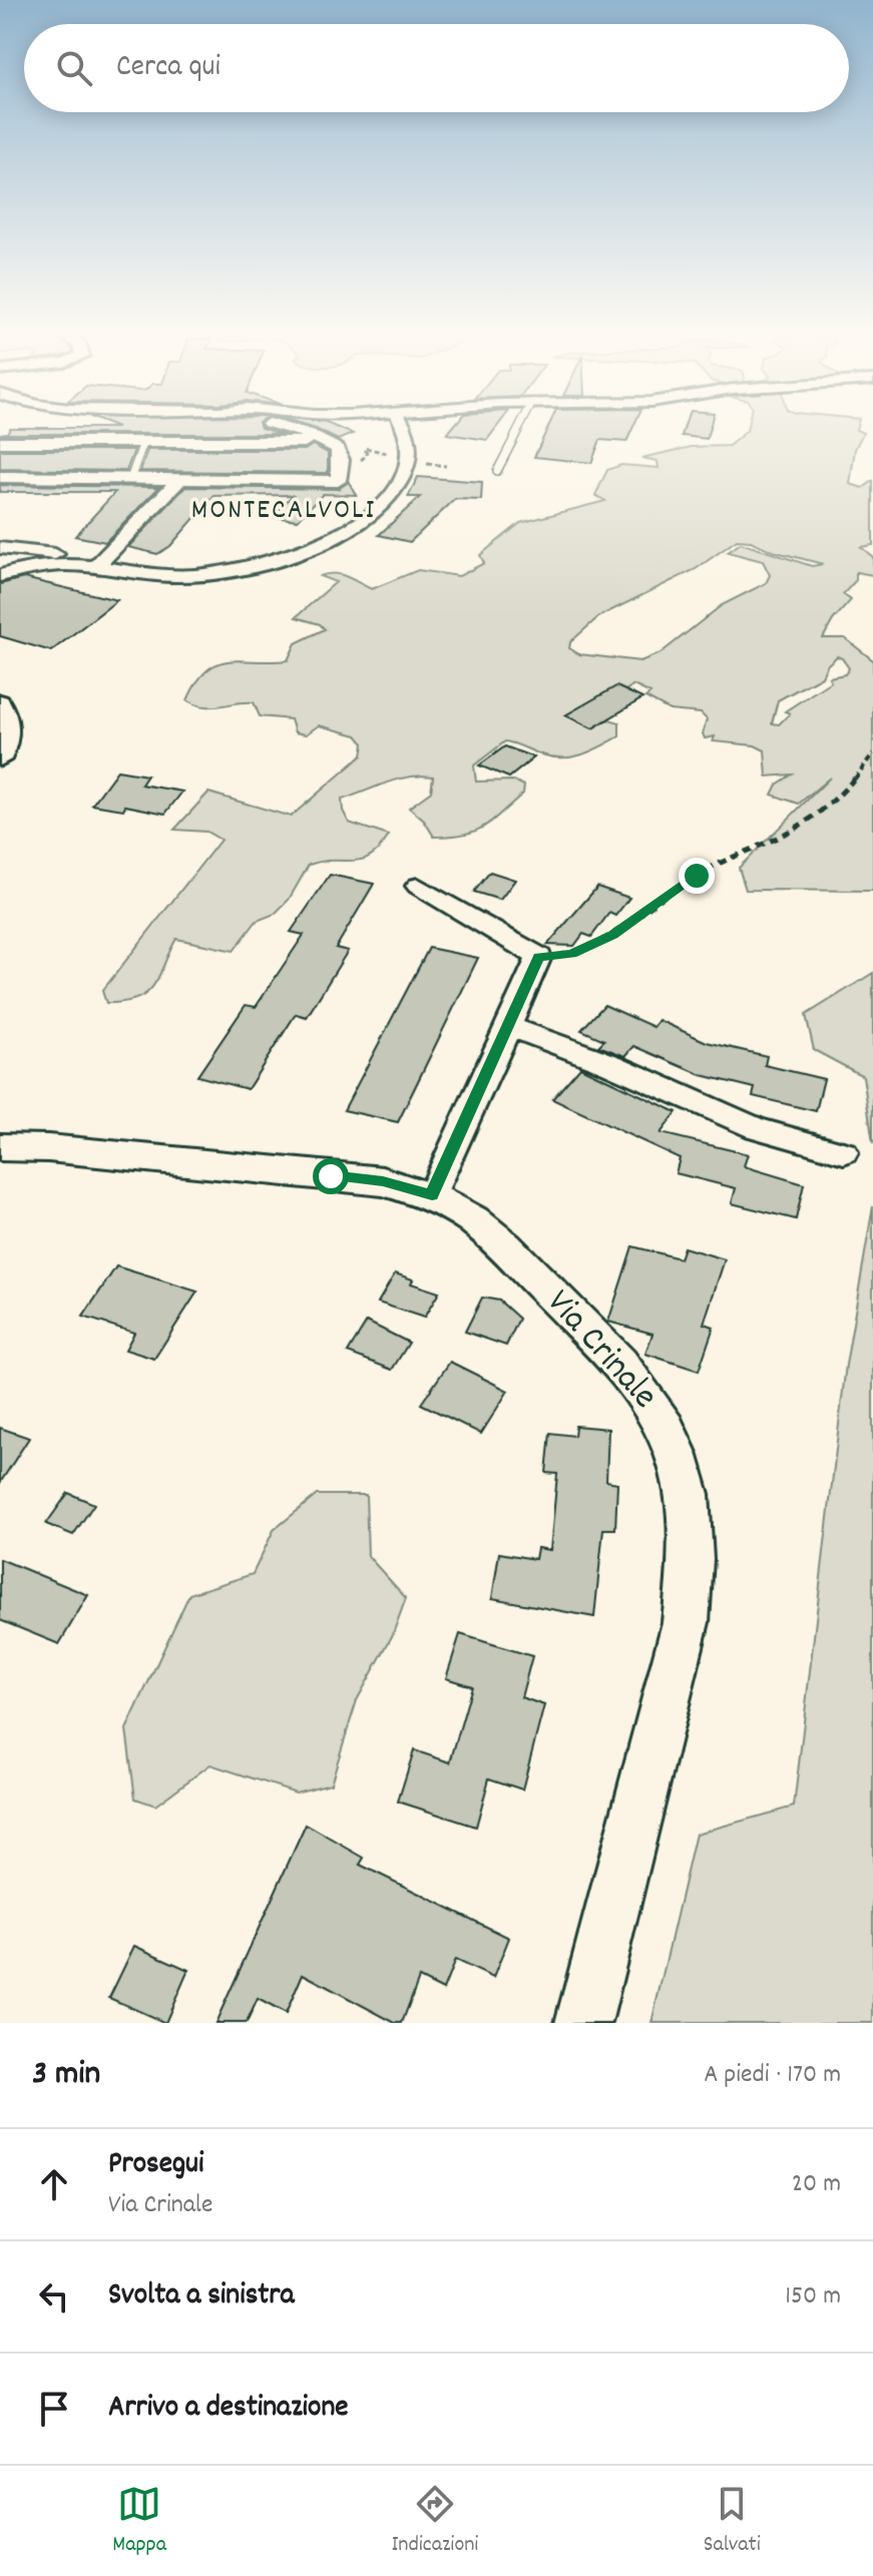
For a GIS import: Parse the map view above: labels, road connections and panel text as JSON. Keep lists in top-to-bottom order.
{
  "streets": {
    "street": ["Via Crinale"]
  },
  "districts": ["MONTECALVOLI"],
  "page": {
    "search": "Cerca qui",
    "heading": ["3 min", "A piedi · 170 m"],
    "list": [
      ["Prosegui", "Via Crinale", "20 m"],
      ["Svolta a sinistra", "150 m"],
      "Arrivo a destinazione"
    ],
    "nav": ["Mappa", "Indicazioni", "Salvati"]
  }
}
